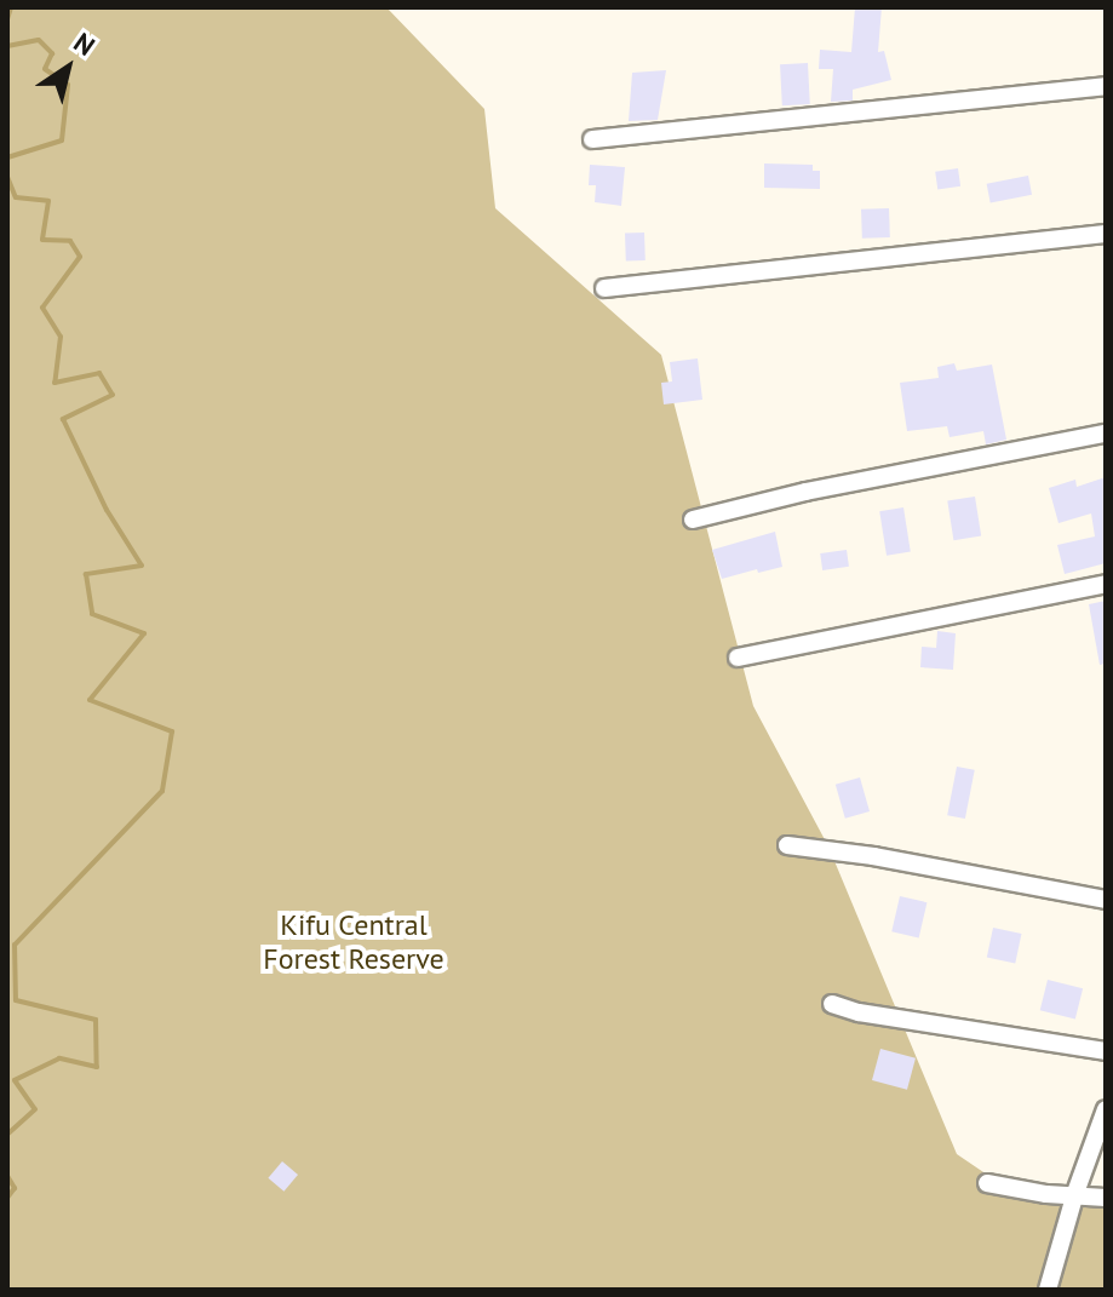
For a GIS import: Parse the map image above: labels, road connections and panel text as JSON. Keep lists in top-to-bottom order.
{
  "parks": ["Kifu Central Forest Reserve"],
  "north": "top right"
}
